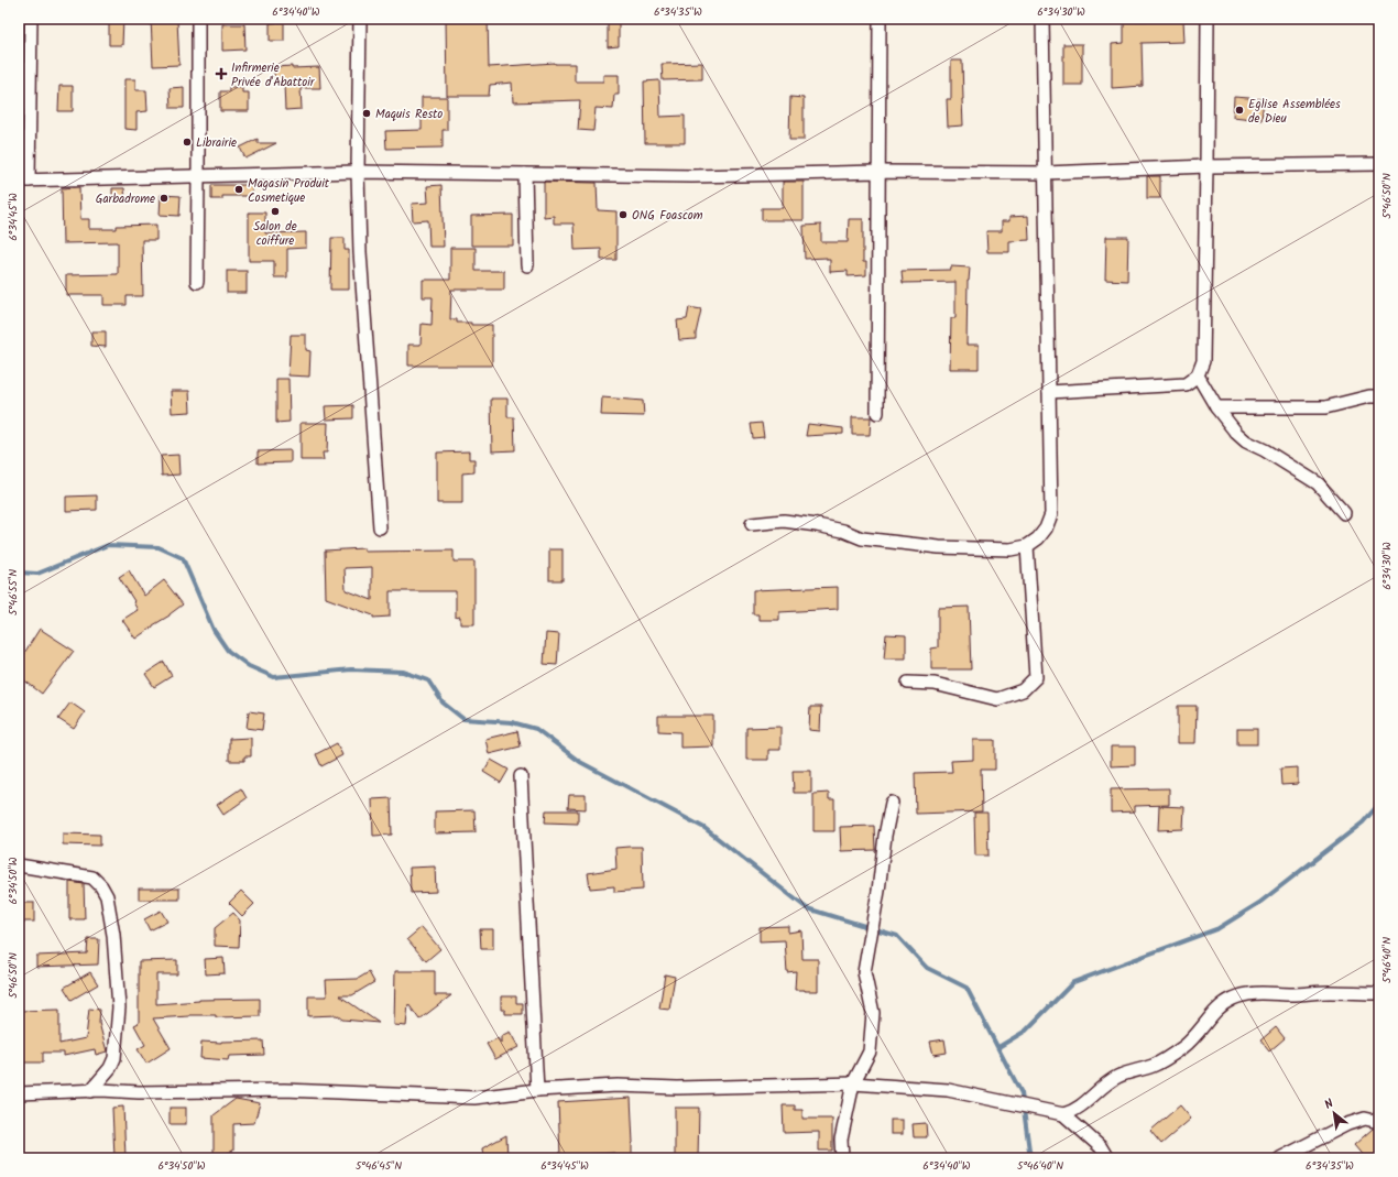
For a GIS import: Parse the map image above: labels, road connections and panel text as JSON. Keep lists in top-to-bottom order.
{
  "places": {
    "health": ["Infirmerie Privée d'Abattoir"],
    "other": [
      "Eglise Assemblées de Dieu",
      "Maquis Resto",
      "Librairie",
      "Magasin Produit Cosmetique",
      "Garbadrome",
      "Salon de coiffure",
      "ONG Foascom"
    ]
  },
  "north": "top left",
  "coordinates": [
    "6°34'40\"W",
    "6°34'35\"W",
    "6°34'30\"W",
    "5°46'50\"N",
    "6°34'45\"W",
    "5°46'55\"N",
    "6°34'50\"W",
    "5°46'40\"N",
    "5°46'45\"N"
  ]
}
